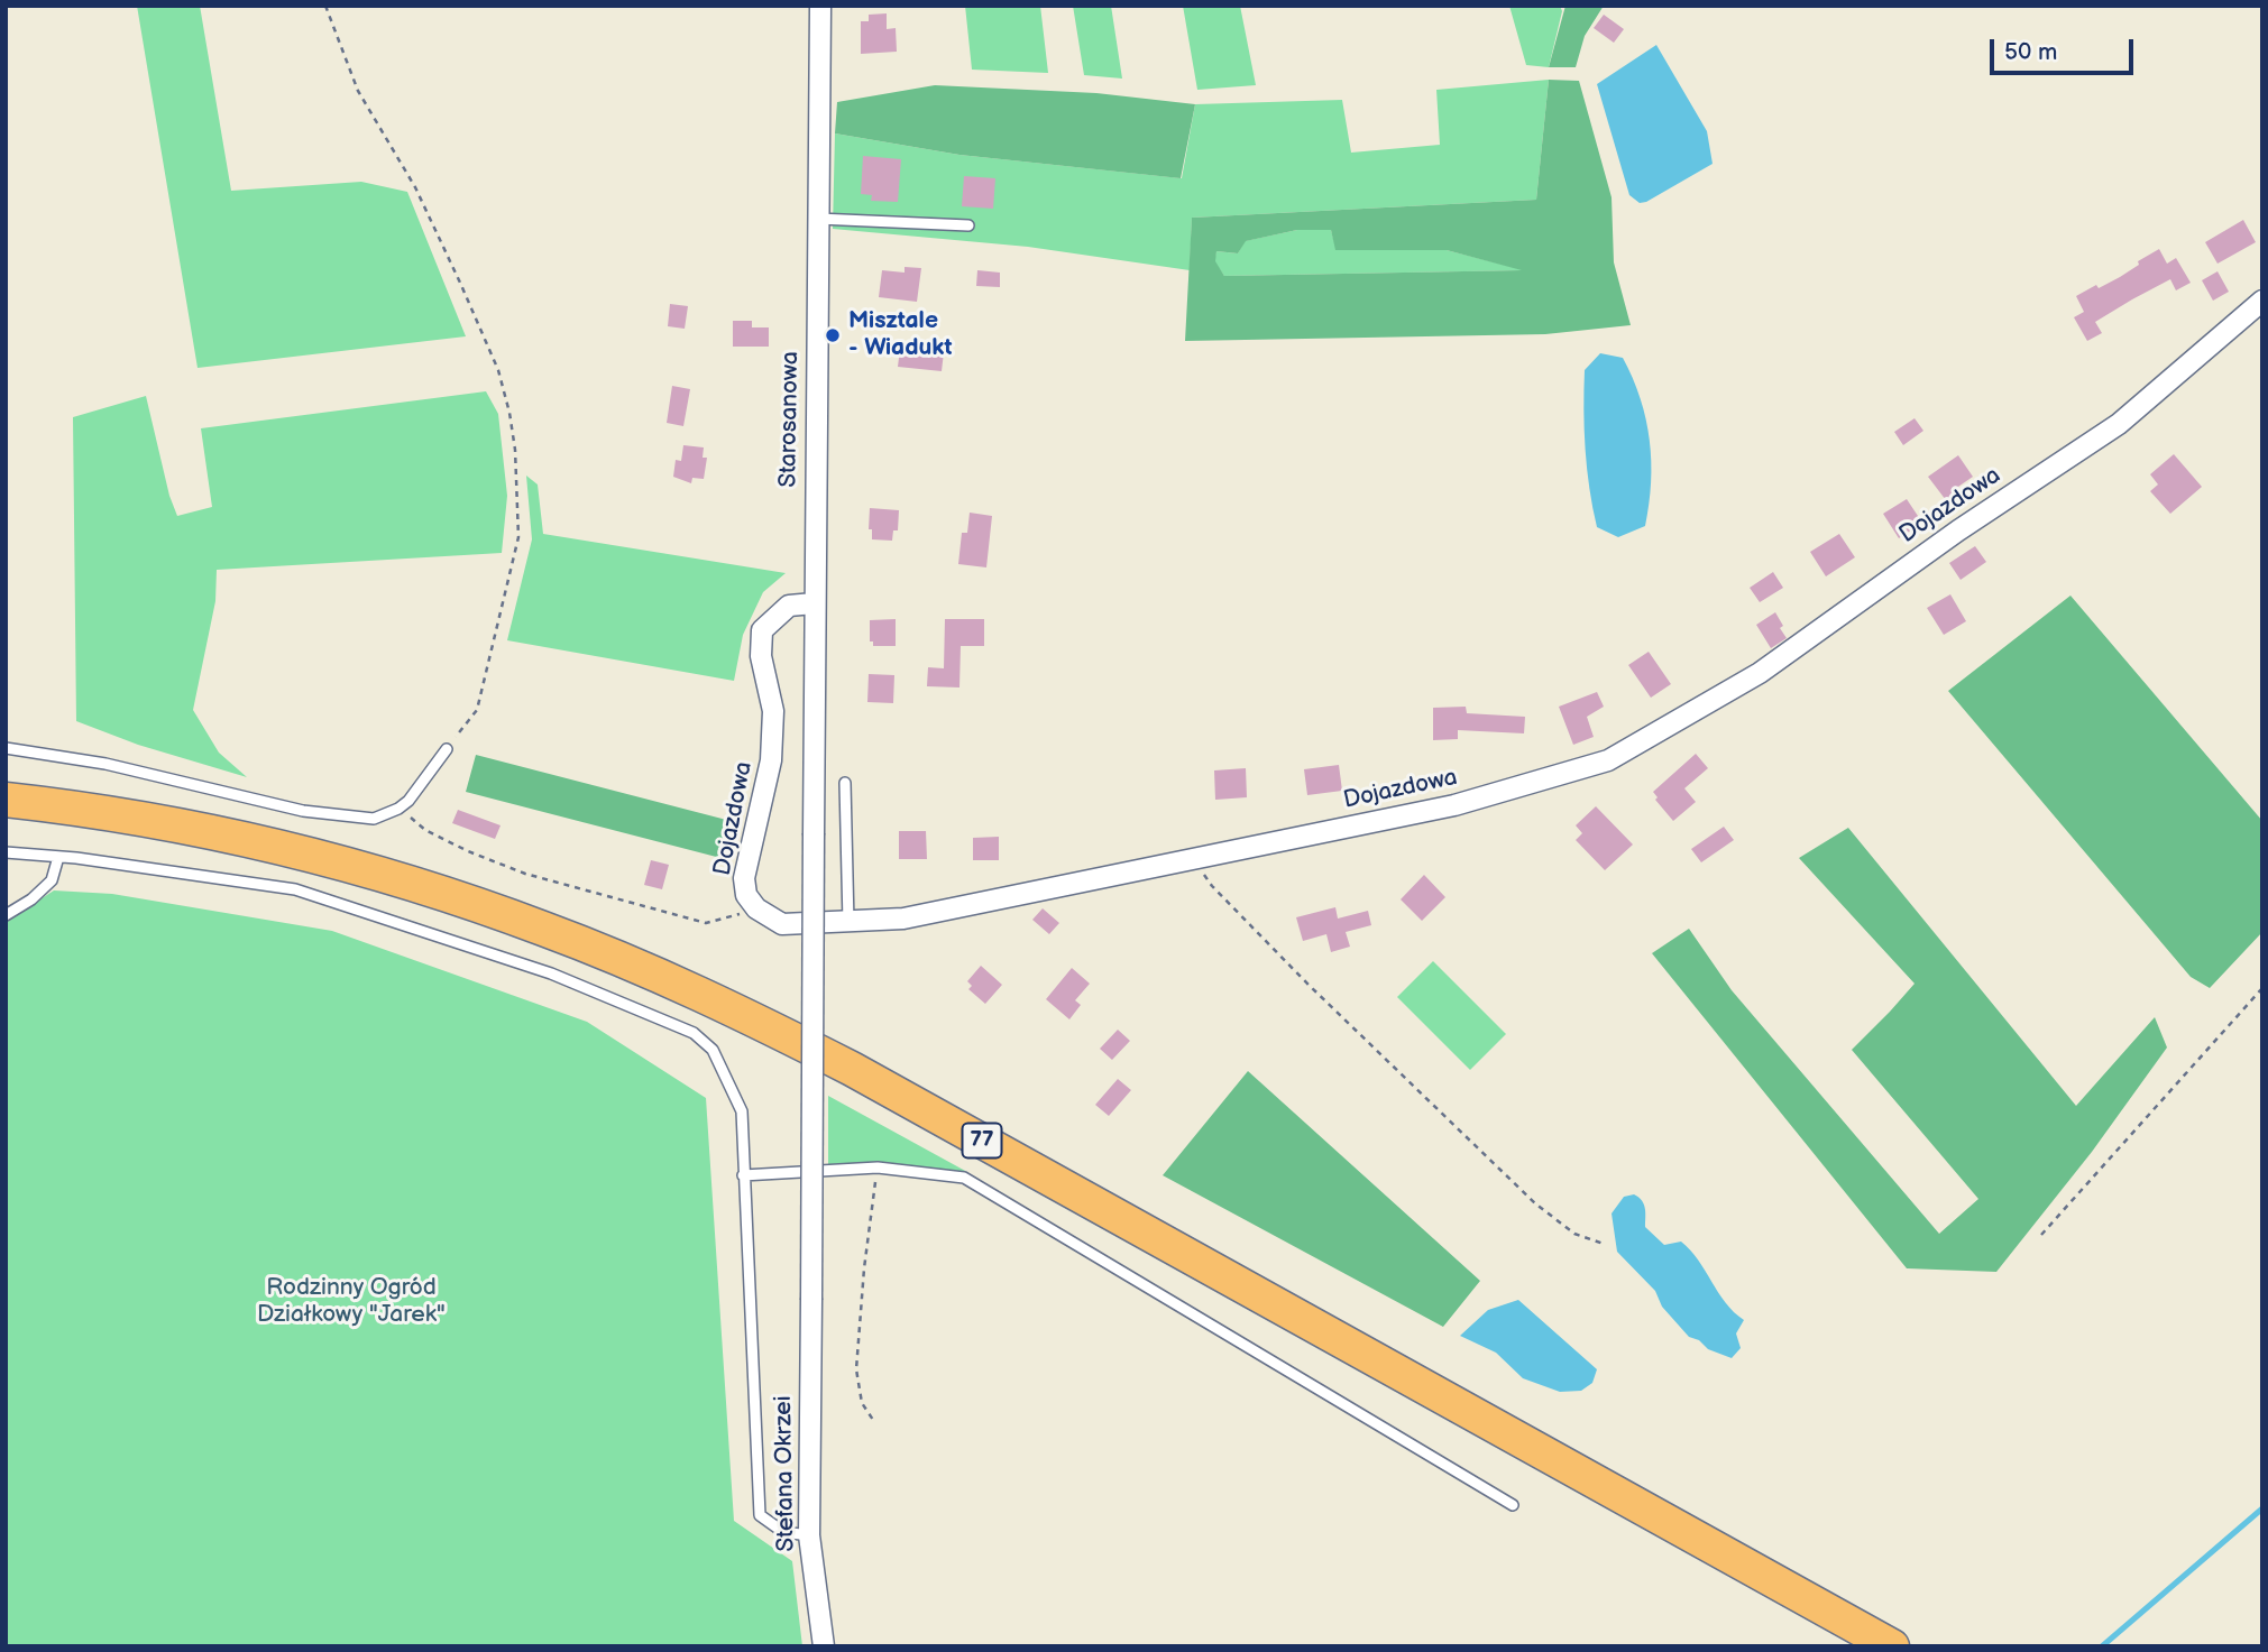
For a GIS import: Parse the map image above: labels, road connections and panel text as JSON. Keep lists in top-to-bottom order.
{
  "streets": {
    "main road": ["77"],
    "street": ["Starosanowa", "Dojazdowa", "Stefana Okrzei"]
  },
  "crossings": [
    ["Starosanowa", "Dojazdowa"],
    ["Starosanowa", "Stefana Okrzei"]
  ],
  "parks": ["Rodzinny Ogród Działkowy \"Jarek\""],
  "places": ["Misztale - Wiadukt"],
  "scale_bar": "50 m"
}
